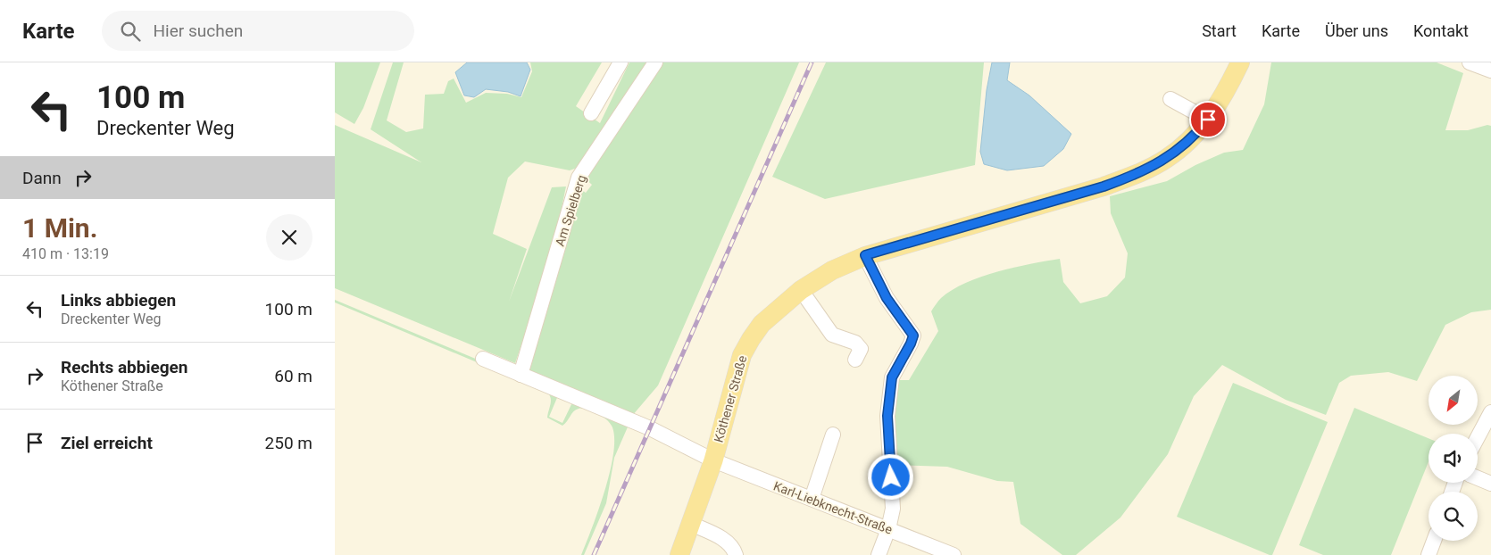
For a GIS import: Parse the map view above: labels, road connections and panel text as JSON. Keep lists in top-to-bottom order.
{
  "streets": {
    "main road": ["Köthener Straße"],
    "street": ["Am Spielberg", "Karl-Liebknecht-Straße"]
  },
  "crossings": [
    ["Köthener Straße", "Karl-Liebknecht-Straße"]
  ],
  "north": "bottom left",
  "page": {
    "header": "Karte",
    "search": "Hier suchen",
    "nav": [
      "Start",
      "Karte",
      "Über uns",
      "Kontakt"
    ],
    "turn": ["100 m", "Dreckenter Weg"],
    "then": "Dann",
    "heading": ["1 Min.", "410 m · 13:19"],
    "list": [
      {
        "name": "Links abbiegen",
        "note": "Dreckenter Weg",
        "value": "100 m"
      },
      {
        "name": "Rechts abbiegen",
        "note": "Köthener Straße",
        "value": "60 m"
      },
      {
        "name": "Ziel erreicht",
        "value": "250 m"
      }
    ]
  }
}
